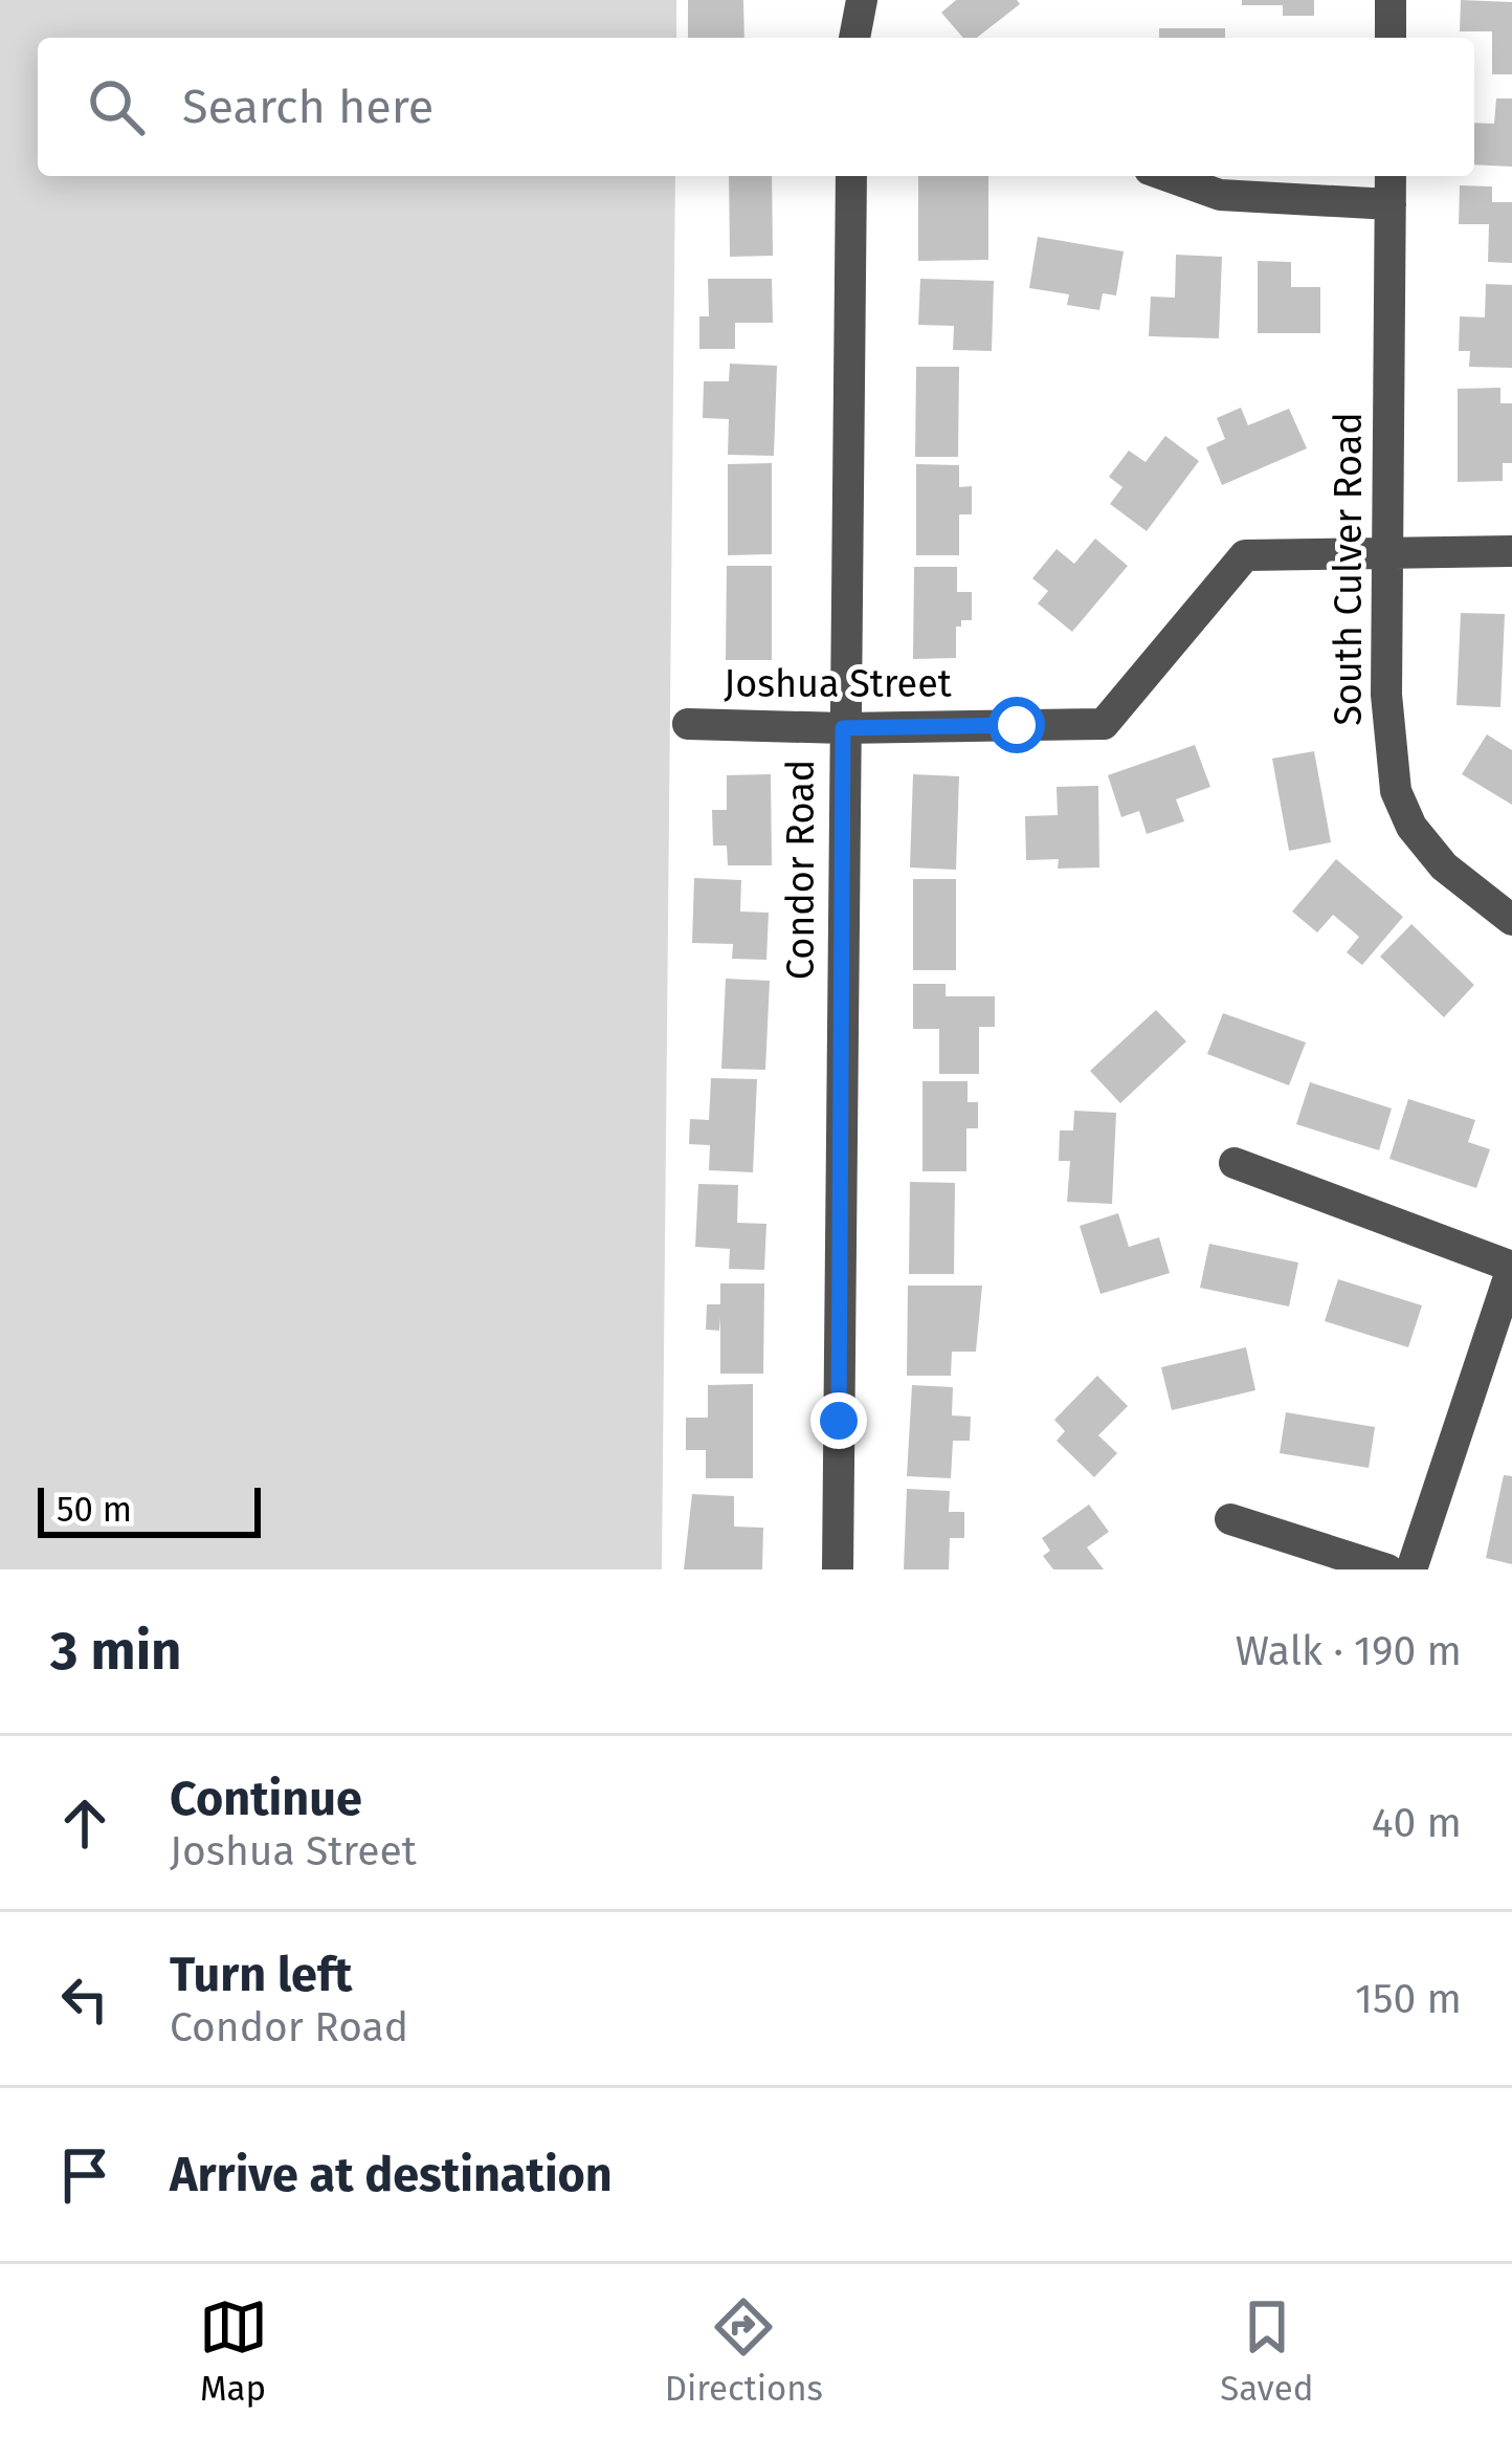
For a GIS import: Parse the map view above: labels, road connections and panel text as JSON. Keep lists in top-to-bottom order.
{
  "streets": {
    "street": ["South Culver Road", "Joshua Street", "Condor Road"]
  },
  "crossings": [
    ["South Culver Road", "Joshua Street"],
    ["Joshua Street", "Condor Road"]
  ],
  "scale_bar": "50 m",
  "page": {
    "search": "Search here",
    "scale": "50 m",
    "heading": ["3 min", "Walk · 190 m"],
    "list": [
      ["Continue", "Joshua Street", "40 m"],
      ["Turn left", "Condor Road", "150 m"],
      "Arrive at destination"
    ],
    "nav": ["Map", "Directions", "Saved"]
  }
}
